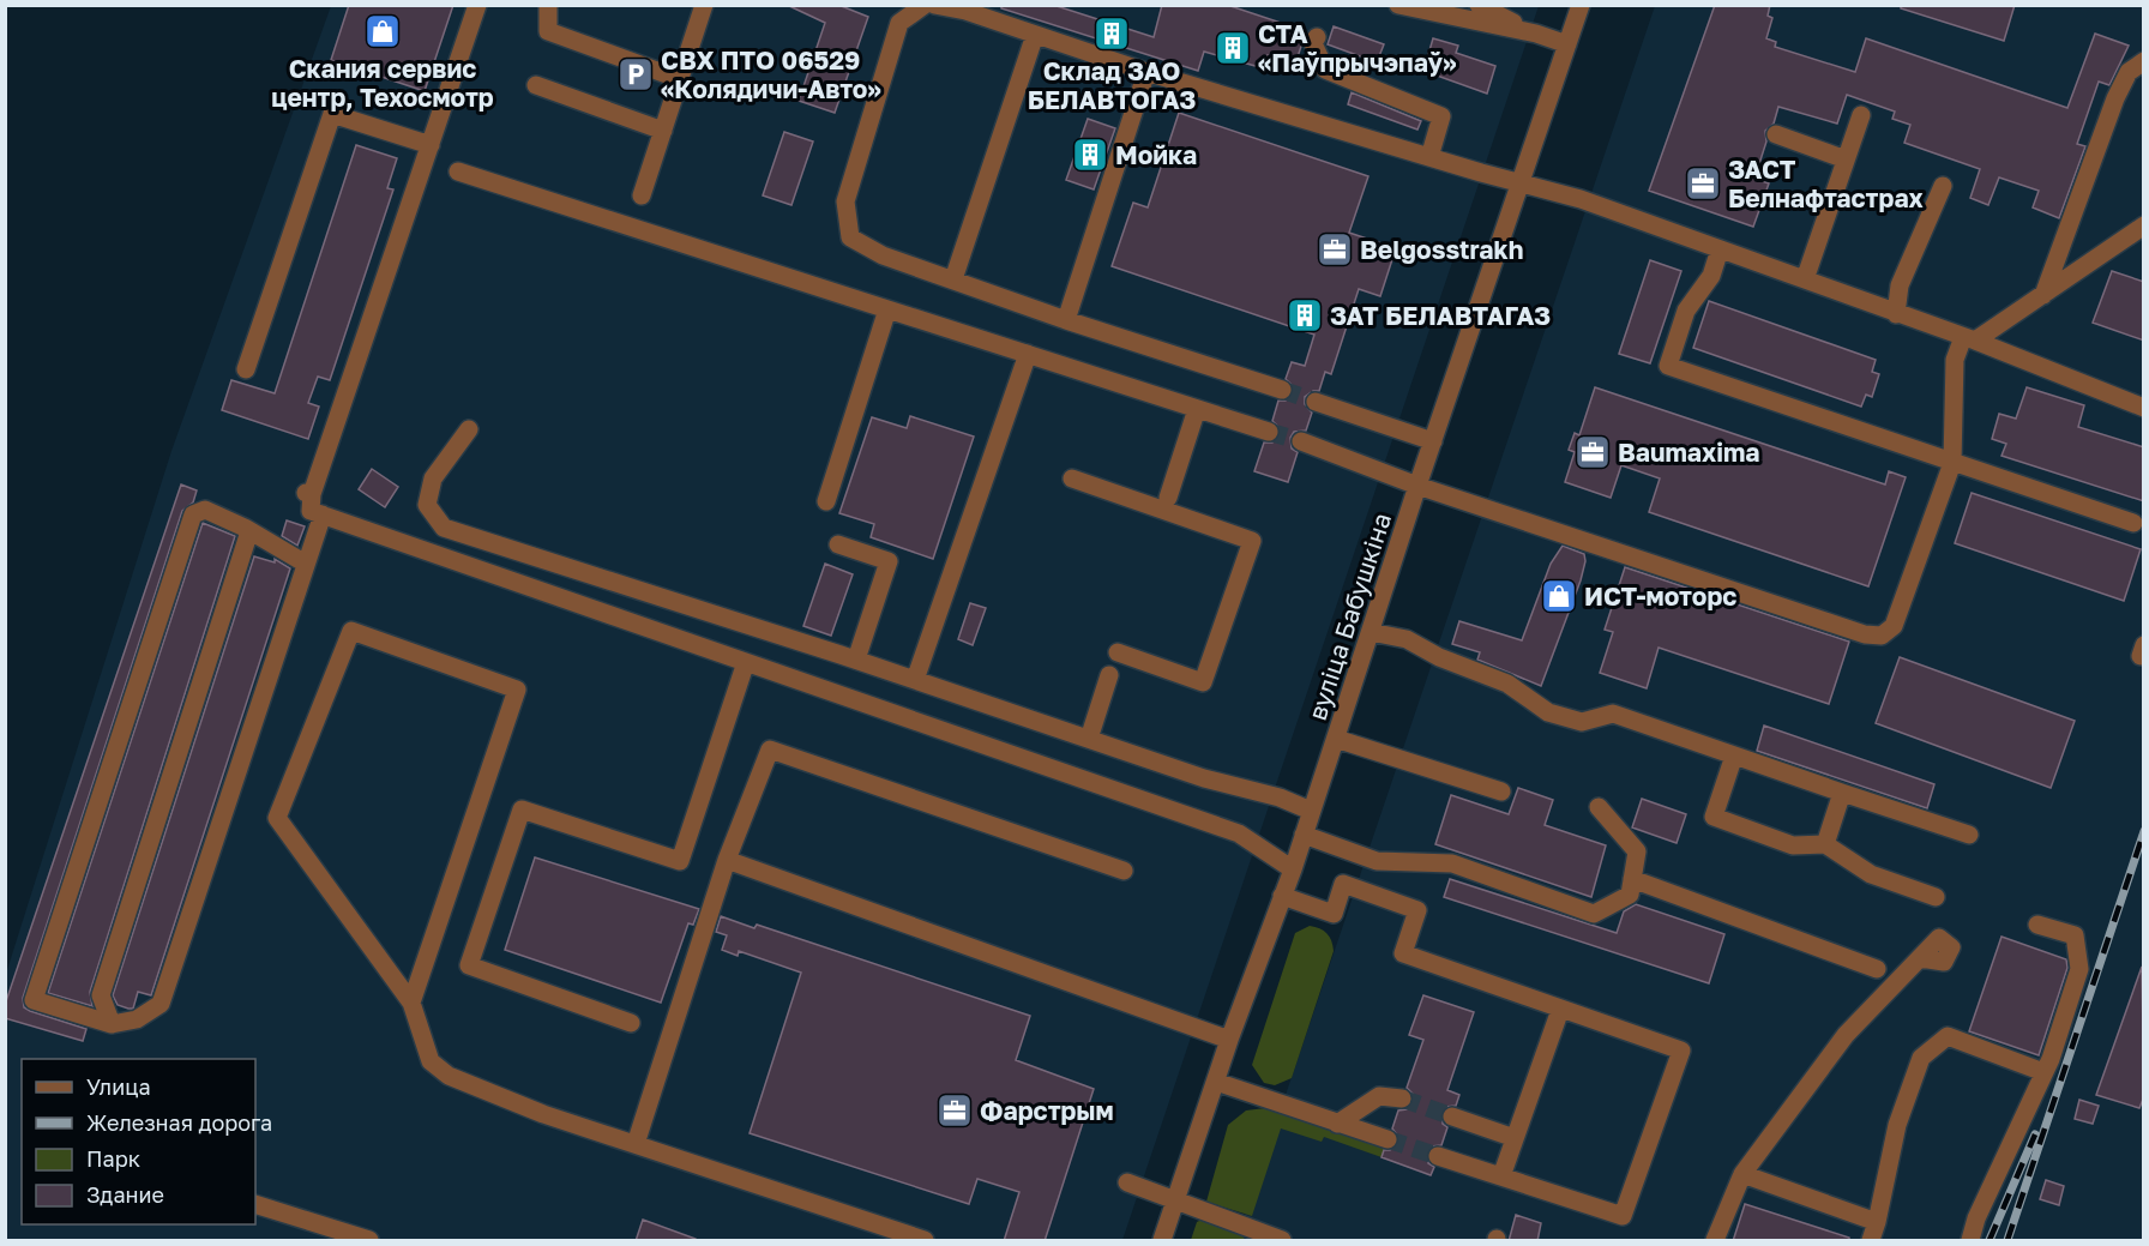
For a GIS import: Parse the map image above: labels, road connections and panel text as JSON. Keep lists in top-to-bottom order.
{
  "streets": {
    "street": ["вуліца Бабушкіна"]
  },
  "places": {
    "shop": ["Скания сервис центр, Техосмотр", "ИСТ-моторс"],
    "building": [
      "Склад ЗАО БЕЛАВТОГАЗ",
      "СТА «Паўпрычэпаў»",
      "Мойка",
      "ЗАТ БЕЛАВТАГАЗ"
    ],
    "parking": ["СВХ ПТО 06529 «Колядичи-Авто»"],
    "office": [
      "ЗАСТ Белнафтастрах",
      "Belgosstrakh",
      "Baumaxima",
      "Фарстрым"
    ]
  },
  "legend": [
    "Улица",
    "Железная дорога",
    "Парк",
    "Здание"
  ]
}
